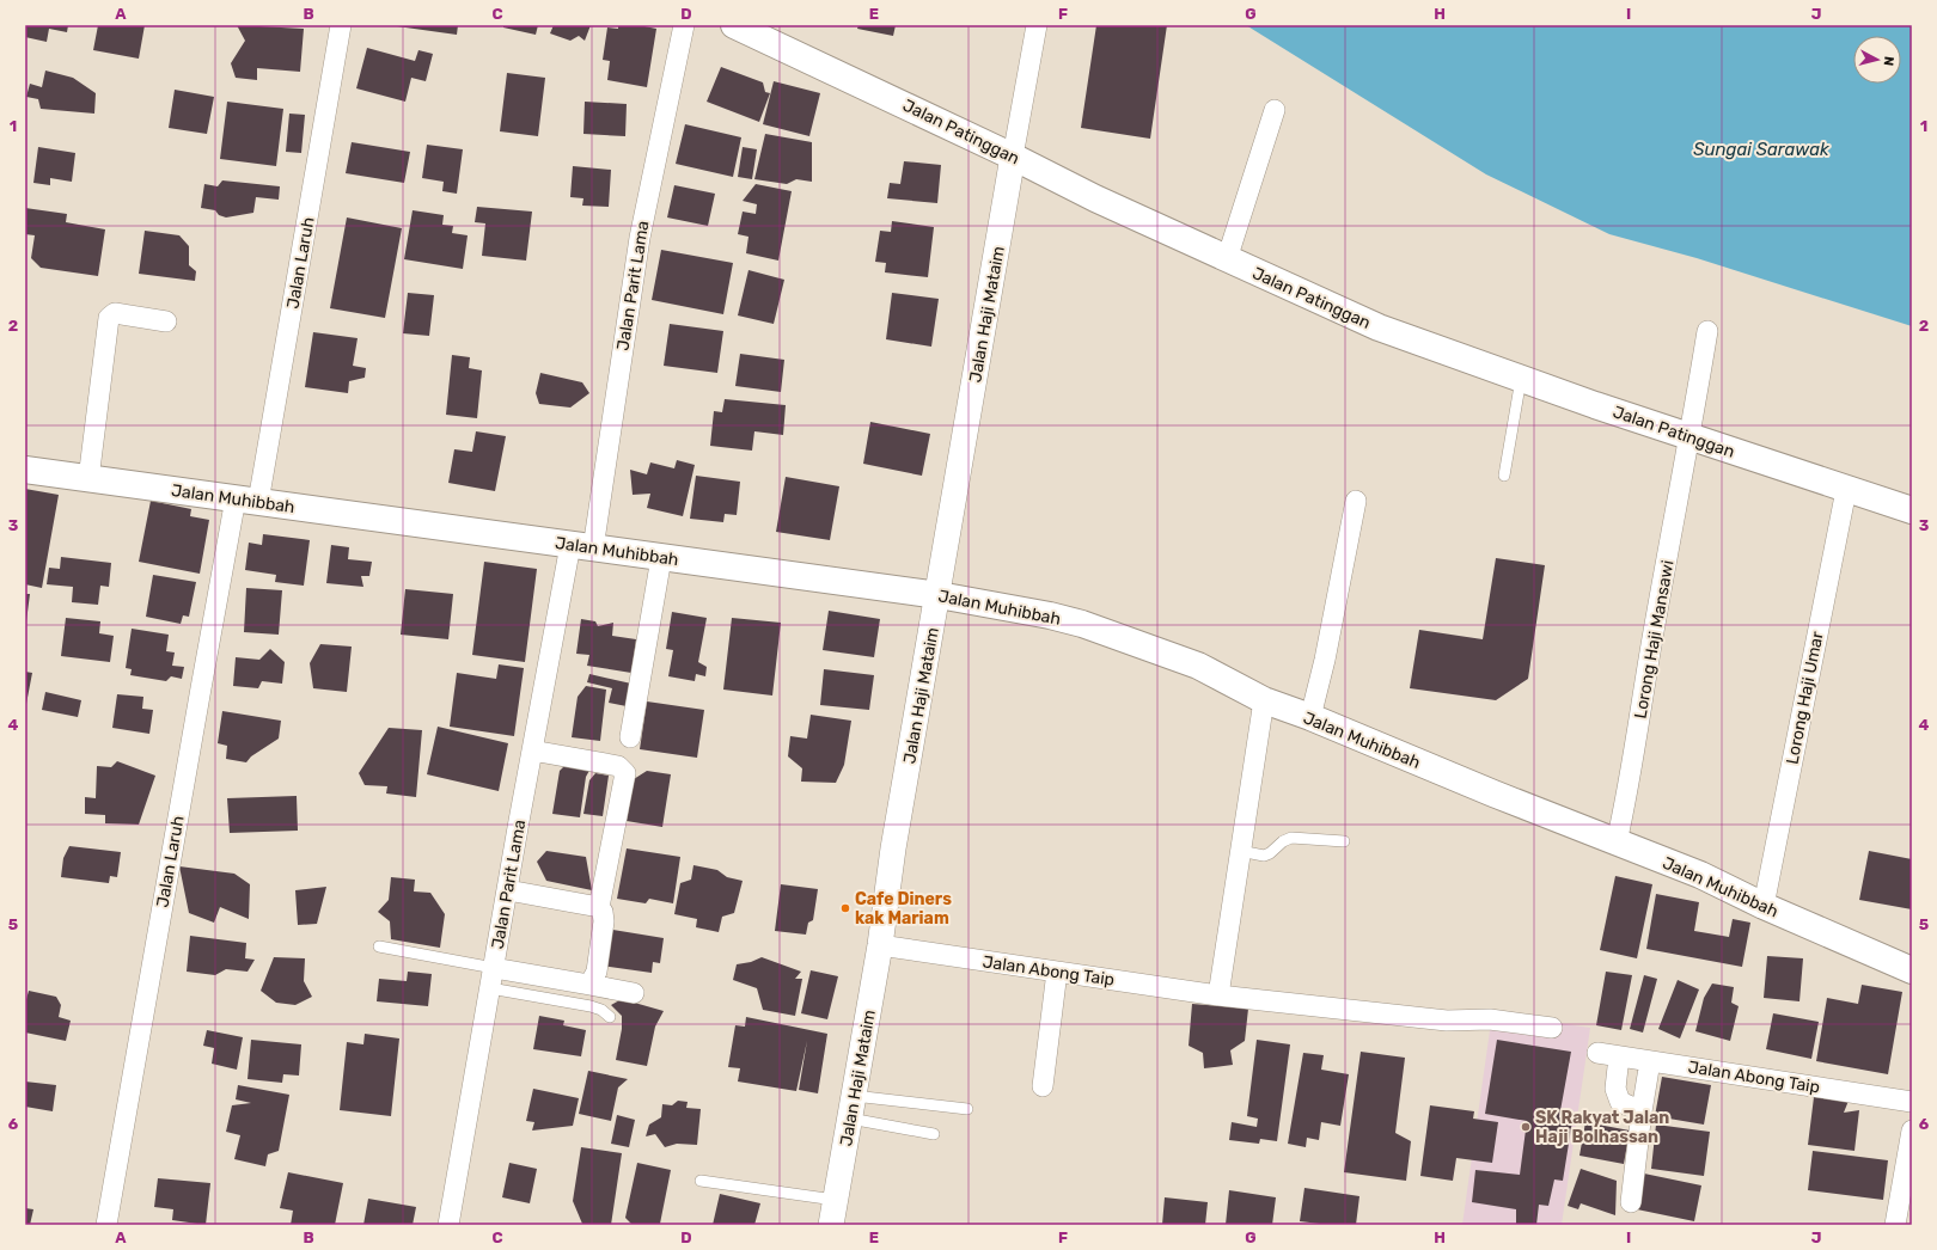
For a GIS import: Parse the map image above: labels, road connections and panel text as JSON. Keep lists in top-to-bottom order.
{
  "streets": {
    "main road": ["Jalan Patinggan", "Jalan Muhibbah"],
    "street": [
      "Jalan Laruh",
      "Jalan Parit Lama",
      "Jalan Haji Mataim",
      "Lorong Haji Mansawi",
      "Lorong Haji Umar",
      "Jalan Abong Taip"
    ]
  },
  "crossings": [
    ["Jalan Patinggan", "Jalan Haji Mataim"],
    ["Jalan Patinggan", "Lorong Haji Mansawi"],
    ["Jalan Patinggan", "Lorong Haji Umar"],
    ["Jalan Laruh", "Jalan Muhibbah"],
    ["Jalan Parit Lama", "Jalan Muhibbah"],
    ["Jalan Haji Mataim", "Jalan Muhibbah"],
    ["Jalan Haji Mataim", "Jalan Abong Taip"],
    ["Jalan Muhibbah", "Lorong Haji Mansawi"],
    ["Jalan Muhibbah", "Lorong Haji Umar"]
  ],
  "water": ["Sungai Sarawak"],
  "places": ["Cafe Diners kak Mariam", "SK Rakyat Jalan Haji Bolhassan"],
  "north": "right",
  "grid": {
    "columns": [
      "A",
      "B",
      "C",
      "D",
      "E",
      "F",
      "G",
      "H",
      "I",
      "J"
    ],
    "rows": [
      "1",
      "2",
      "3",
      "4",
      "5",
      "6"
    ]
  }
}
